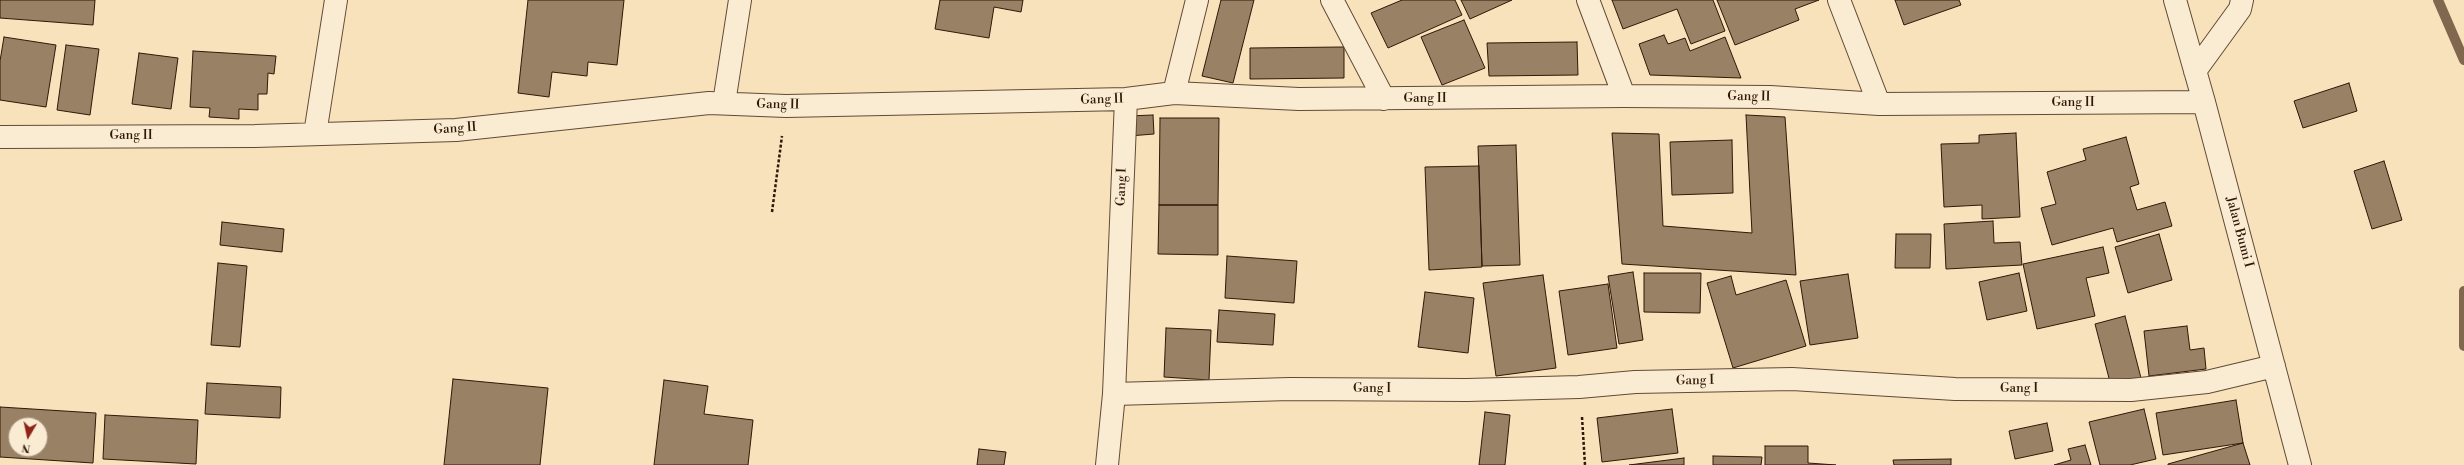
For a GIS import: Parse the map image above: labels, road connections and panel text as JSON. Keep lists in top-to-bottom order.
{
  "streets": {
    "street": ["Gang II", "Gang I", "Jalan Bumi I"]
  },
  "crossings": [
    ["Gang II", "Gang I"],
    ["Gang II", "Jalan Bumi I"],
    ["Gang I", "Jalan Bumi I"]
  ],
  "north": "bottom"
}
